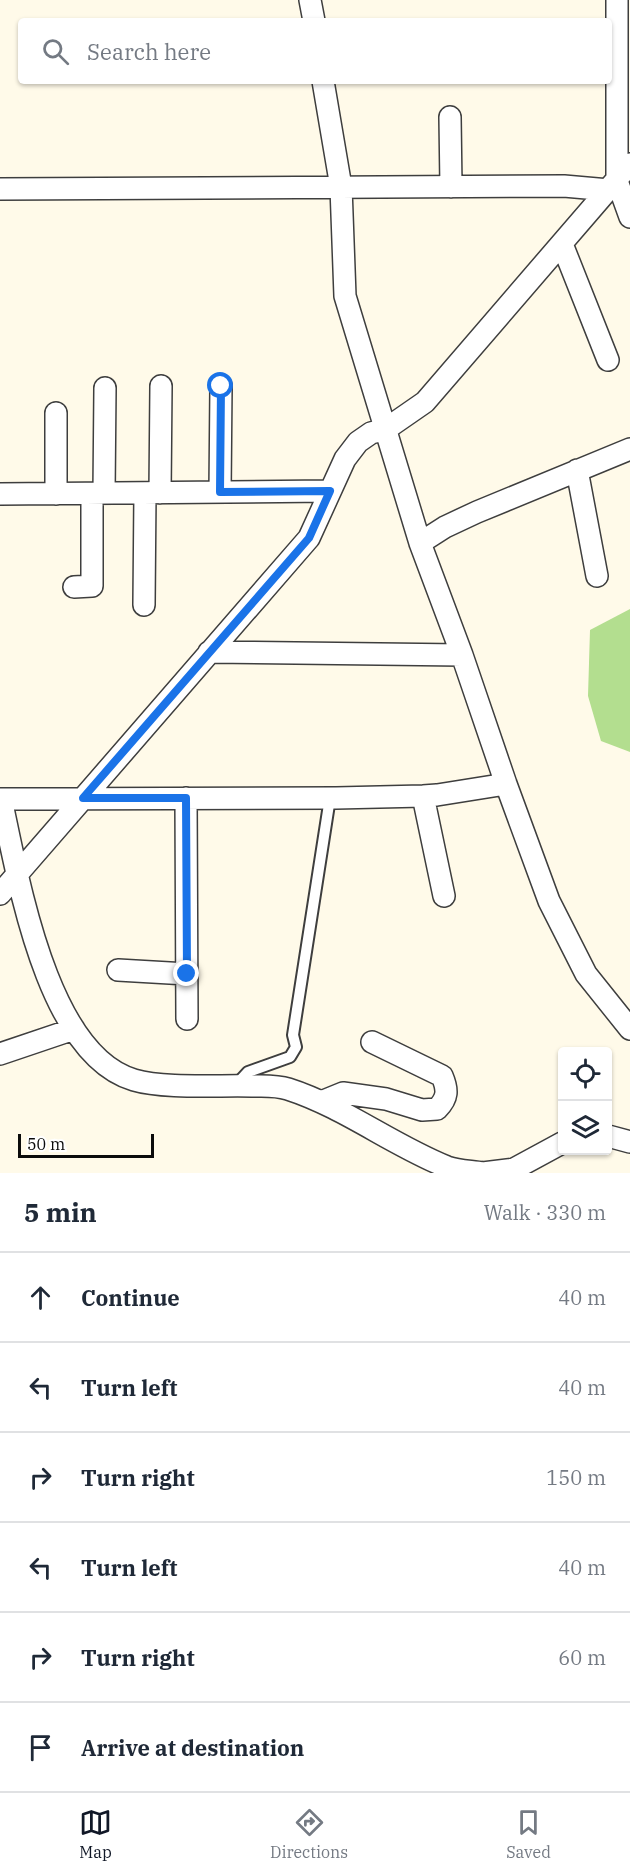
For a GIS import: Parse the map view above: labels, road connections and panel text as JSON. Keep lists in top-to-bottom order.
{
  "scale_bar": "50 m",
  "page": {
    "search": "Search here",
    "scale": "50 m",
    "heading": ["5 min", "Walk · 330 m"],
    "list": [
      ["Continue", "40 m"],
      ["Turn left", "40 m"],
      ["Turn right", "150 m"],
      ["Turn left", "40 m"],
      ["Turn right", "60 m"],
      "Arrive at destination"
    ],
    "nav": ["Map", "Directions", "Saved"]
  }
}
